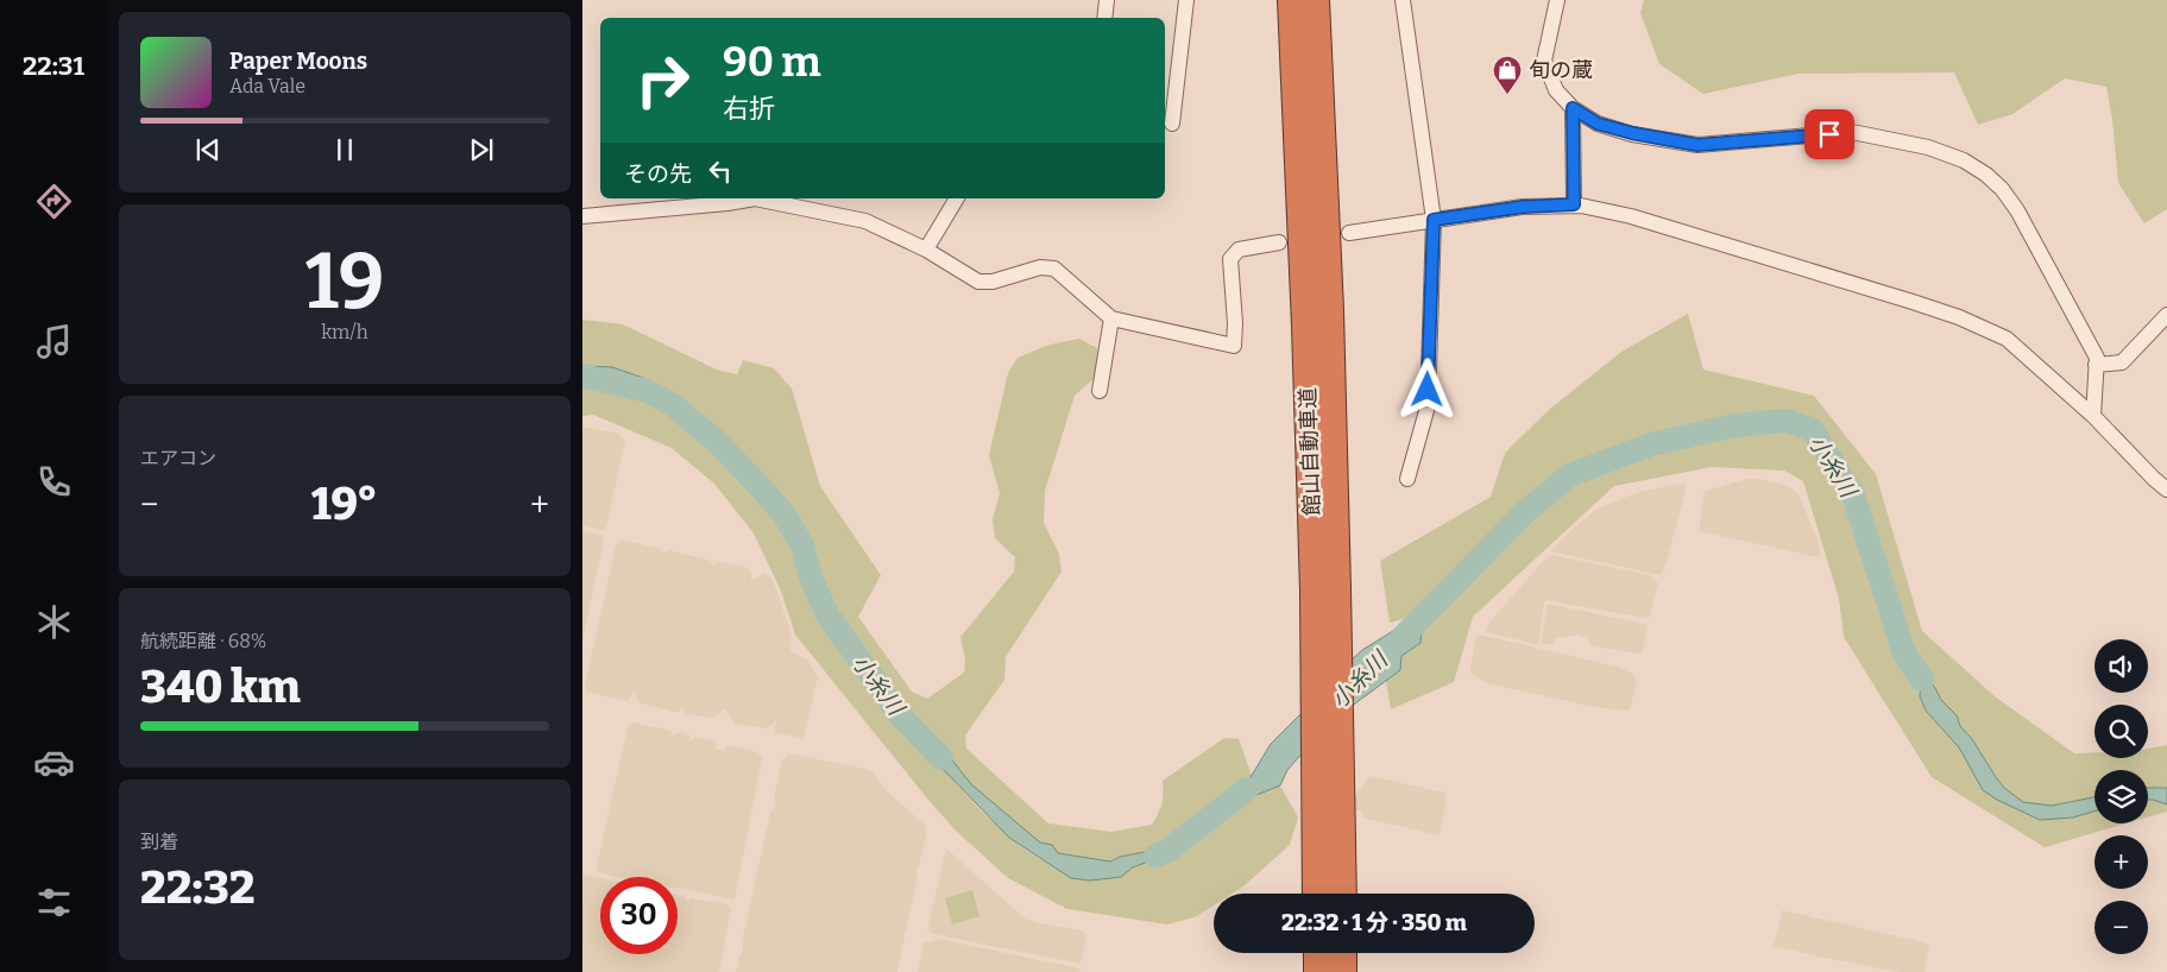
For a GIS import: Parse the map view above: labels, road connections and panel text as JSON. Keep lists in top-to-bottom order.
{
  "streets": {
    "highway": ["館山自動車道"]
  },
  "water": ["小糸川"],
  "places": {
    "shop": ["旬の蔵"]
  },
  "page": {
    "tabs": "22:31",
    "turn": ["90 m", "右折"],
    "song": ["Paper Moons", "Ada Vale"],
    "then": "その先",
    "tile": [
      ["19", "km/h"],
      "エアコン",
      ["航続距離 · 68%", "340 km"],
      ["到着", "22:32"]
    ],
    "heat": ["−", "19°", "+"],
    "map_buttons": ["+", "−"],
    "limit": "30",
    "trip": "22:32 · 1 分 · 350 m"
  }
}
